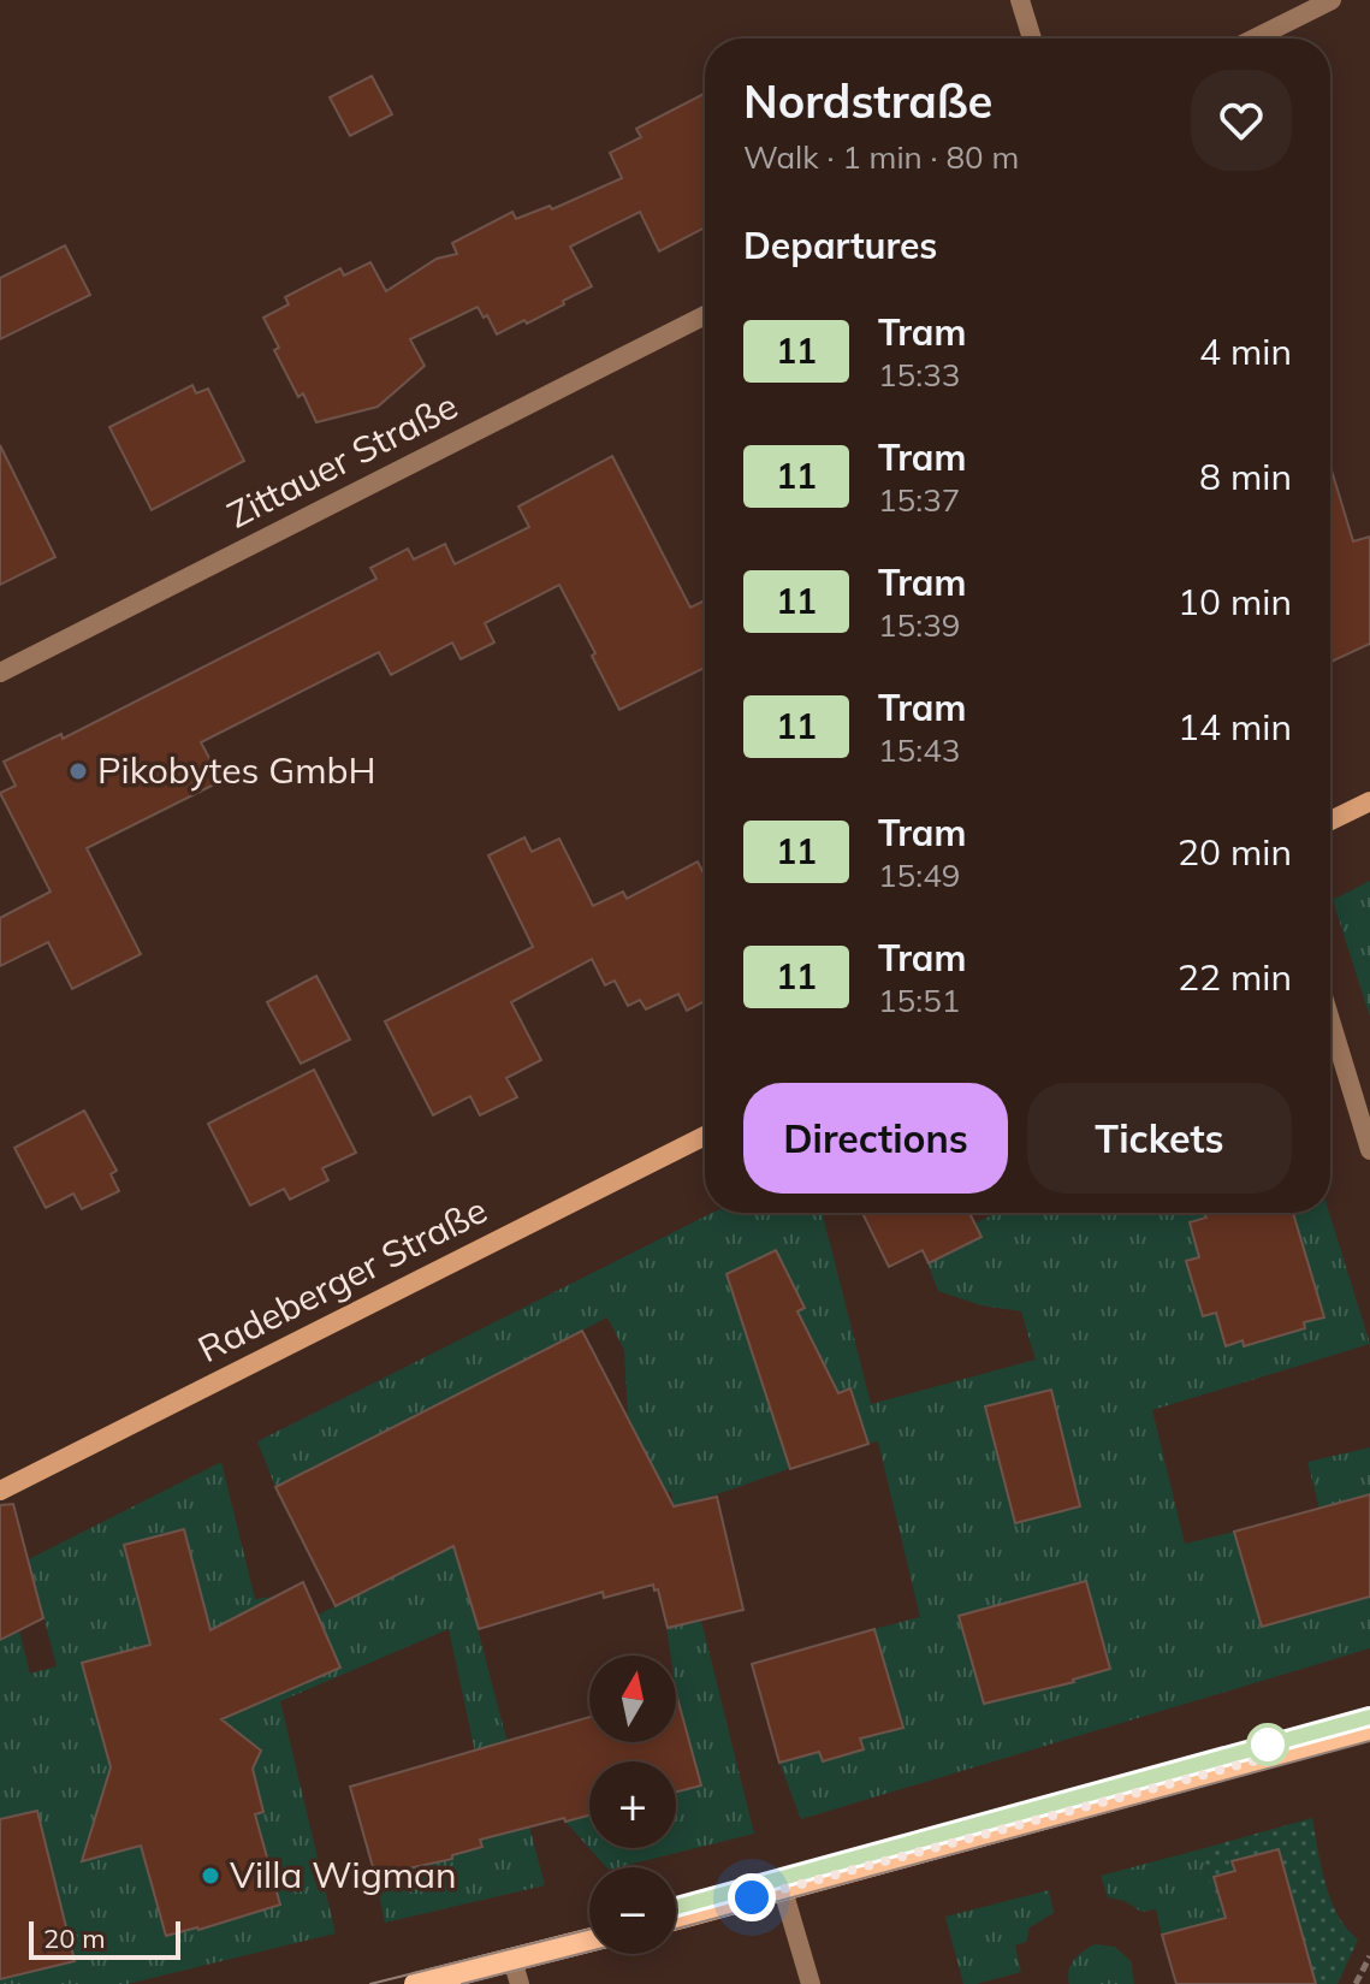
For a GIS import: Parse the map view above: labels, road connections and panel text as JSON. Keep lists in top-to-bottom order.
{
  "streets": {
    "street": ["Zittauer Straße", "Radeberger Straße"]
  },
  "places": ["Pikobytes GmbH", "Villa Wigman"],
  "lines": ["tram line 11"],
  "scale_bar": "20 m",
  "north": "top",
  "page": {
    "heading": [
      ["Nordstraße", "Walk · 1 min · 80 m"],
      "Departures"
    ],
    "list": [
      {
        "mark": "11",
        "name": "Tram",
        "note": "15:33",
        "value": "4 min"
      },
      {
        "mark": "11",
        "name": "Tram",
        "note": "15:37",
        "value": "8 min"
      },
      {
        "mark": "11",
        "name": "Tram",
        "note": "15:39",
        "value": "10 min"
      },
      {
        "mark": "11",
        "name": "Tram",
        "note": "15:43",
        "value": "14 min"
      },
      {
        "mark": "11",
        "name": "Tram",
        "note": "15:49",
        "value": "20 min"
      },
      {
        "mark": "11",
        "name": "Tram",
        "note": "15:51",
        "value": "22 min"
      }
    ],
    "buttons": ["Directions", "Tickets"],
    "map_buttons": ["+", "−"],
    "scale": "20 m"
  }
}
